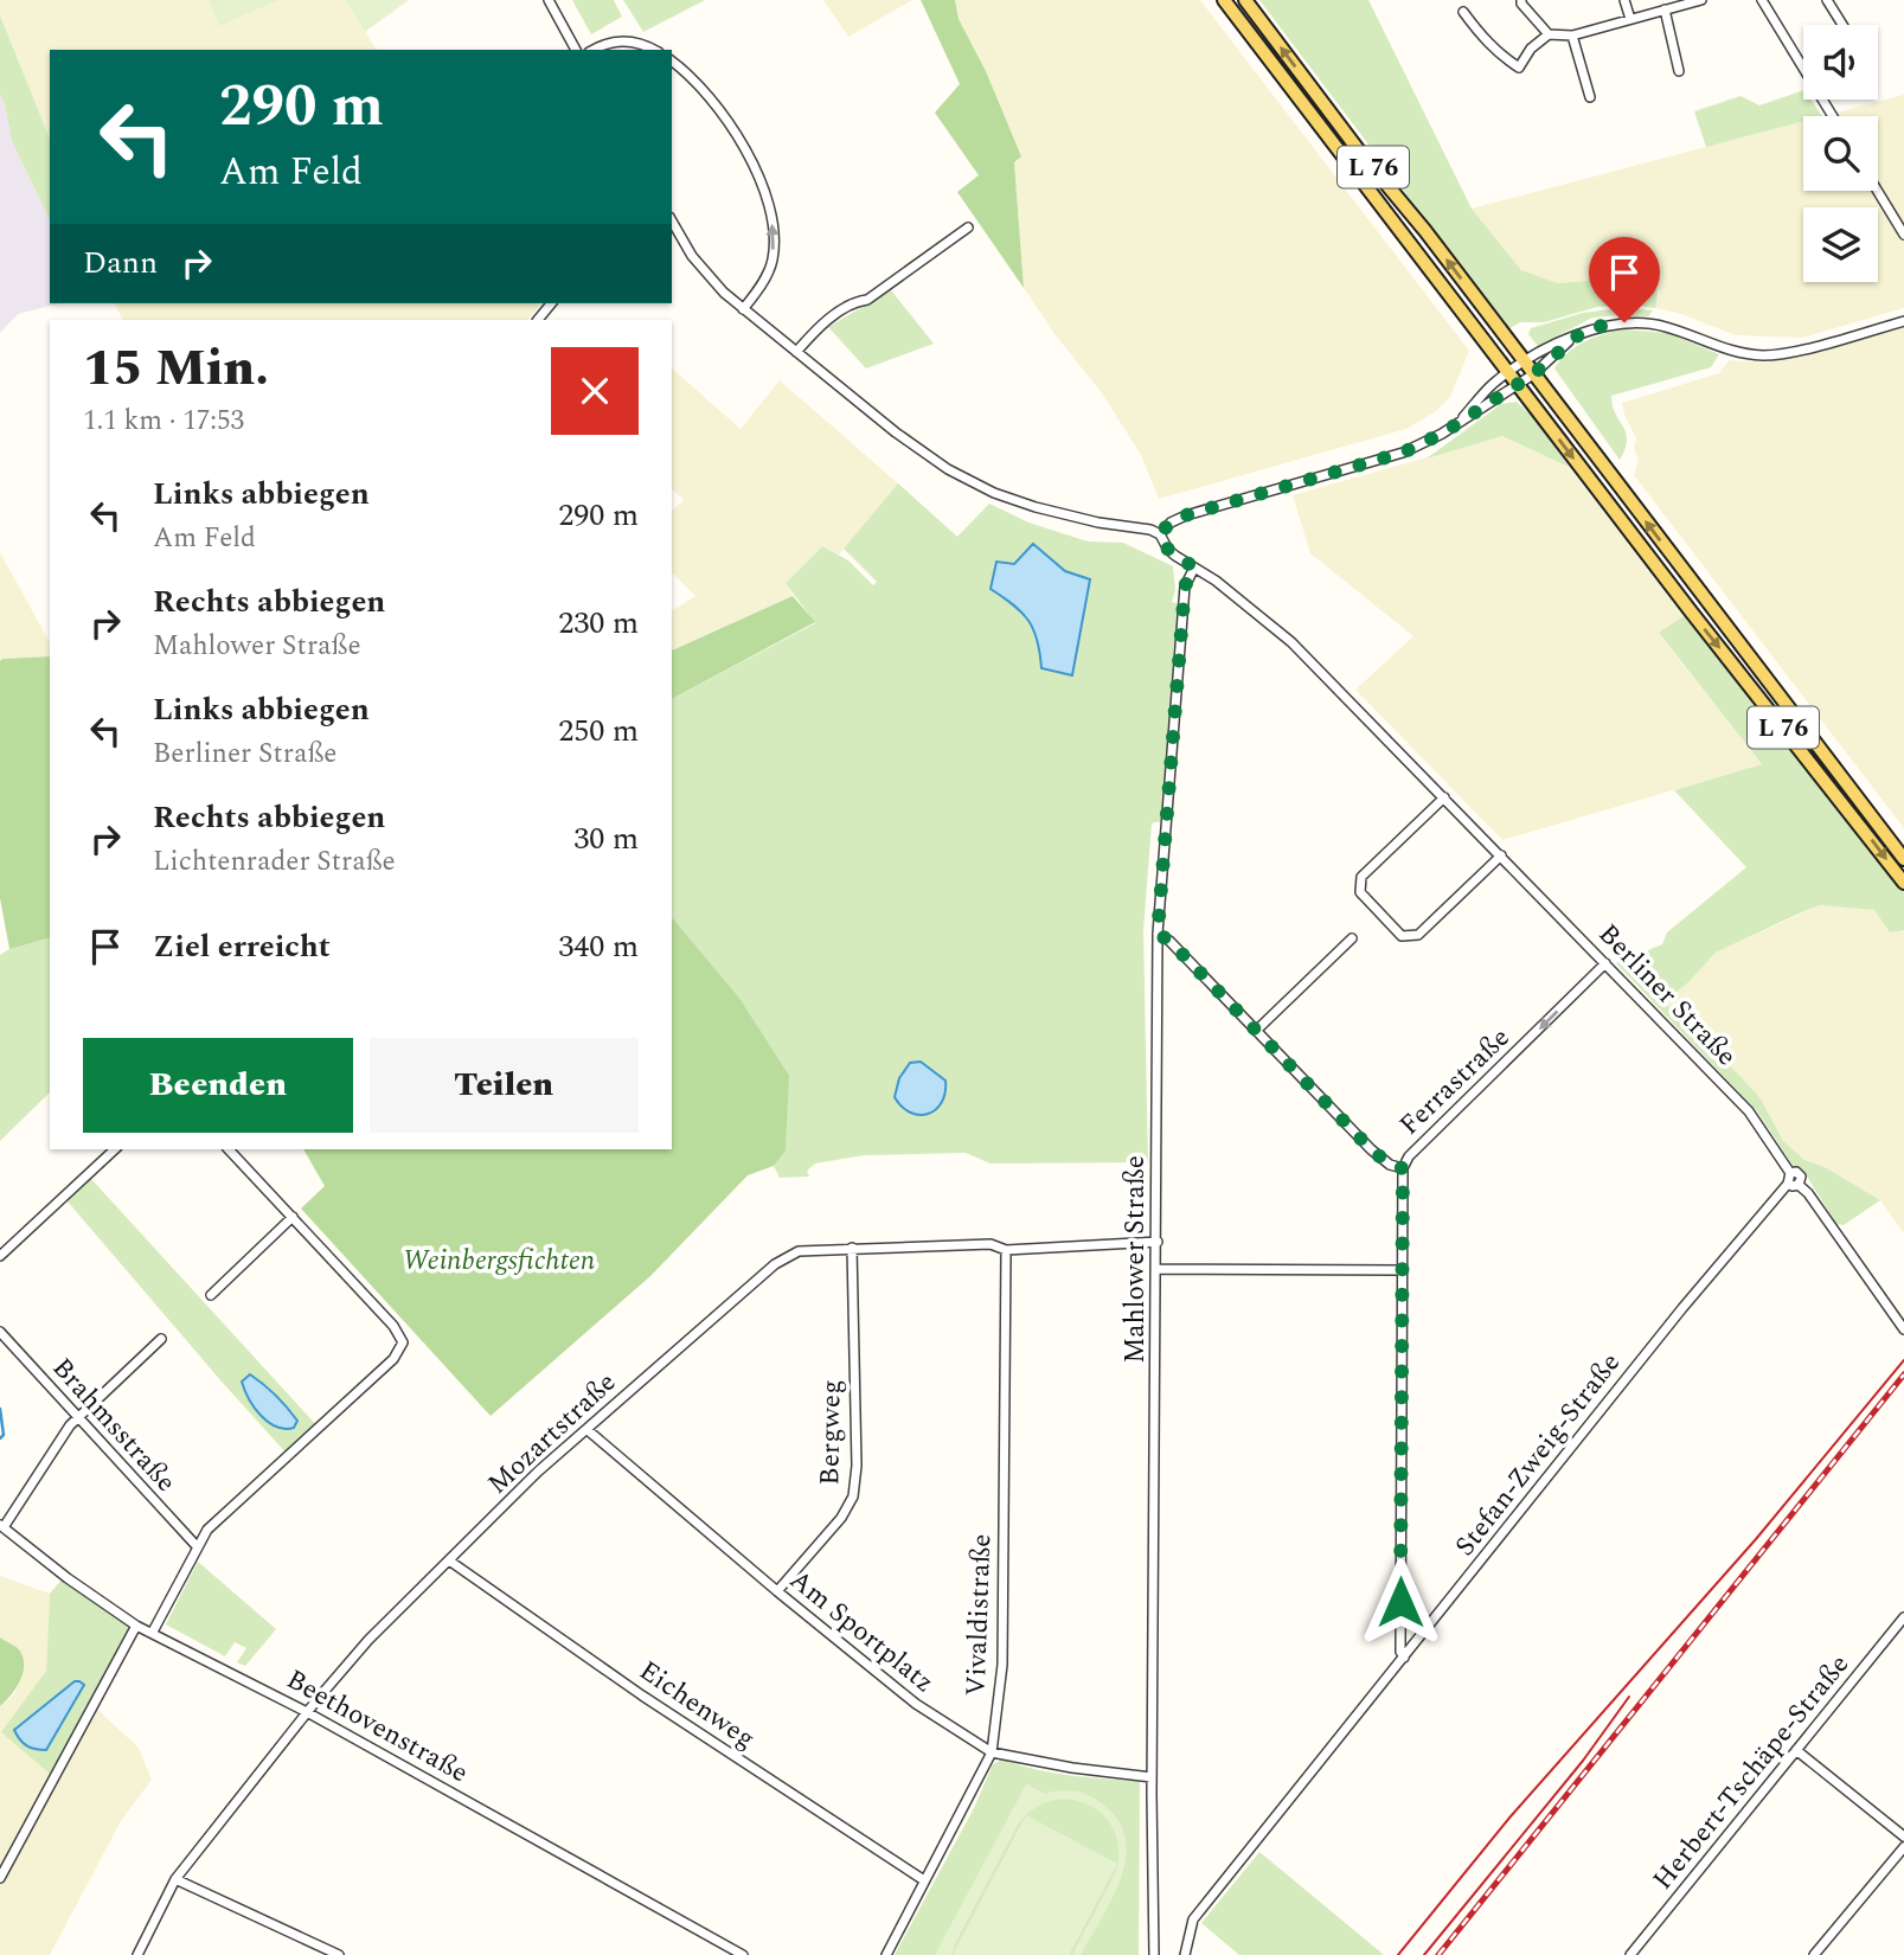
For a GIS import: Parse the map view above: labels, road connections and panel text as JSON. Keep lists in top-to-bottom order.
{
  "streets": {
    "main road": ["L 76"],
    "street": [
      "Berliner Straße",
      "Ferrastraße",
      "Mahlower Straße",
      "Brahmsstraße",
      "Mozartstraße",
      "Bergweg",
      "Stefan-Zweig-Straße",
      "Vivaldistraße",
      "Am Sportplatz",
      "Eichenweg",
      "Beethovenstraße",
      "Herbert-Tschäpe-Straße"
    ]
  },
  "crossings": [
    ["Berliner Straße", "Ferrastraße"],
    ["Berliner Straße", "Mahlower Straße"],
    ["Berliner Straße", "Stefan-Zweig-Straße"],
    ["Ferrastraße", "Stefan-Zweig-Straße"],
    ["Mahlower Straße", "Mozartstraße"],
    ["Mahlower Straße", "Am Sportplatz"],
    ["Mozartstraße", "Bergweg"],
    ["Mozartstraße", "Vivaldistraße"],
    ["Mozartstraße", "Am Sportplatz"],
    ["Mozartstraße", "Eichenweg"],
    ["Mozartstraße", "Beethovenstraße"],
    ["Bergweg", "Am Sportplatz"],
    ["Vivaldistraße", "Am Sportplatz"],
    ["Vivaldistraße", "Eichenweg"]
  ],
  "one_way": ["Ferrastraße"],
  "parks": ["Weinbergsfichten"],
  "page": {
    "turn": ["290 m", "Am Feld"],
    "then": "Dann",
    "heading": ["15 Min.", "1.1 km · 17:53"],
    "list": [
      {
        "name": "Links abbiegen",
        "note": "Am Feld",
        "value": "290 m"
      },
      {
        "name": "Rechts abbiegen",
        "note": "Mahlower Straße",
        "value": "230 m"
      },
      {
        "name": "Links abbiegen",
        "note": "Berliner Straße",
        "value": "250 m"
      },
      {
        "name": "Rechts abbiegen",
        "note": "Lichtenrader Straße",
        "value": "30 m"
      },
      {
        "name": "Ziel erreicht",
        "value": "340 m"
      }
    ],
    "buttons": ["Beenden", "Teilen"]
  }
}
